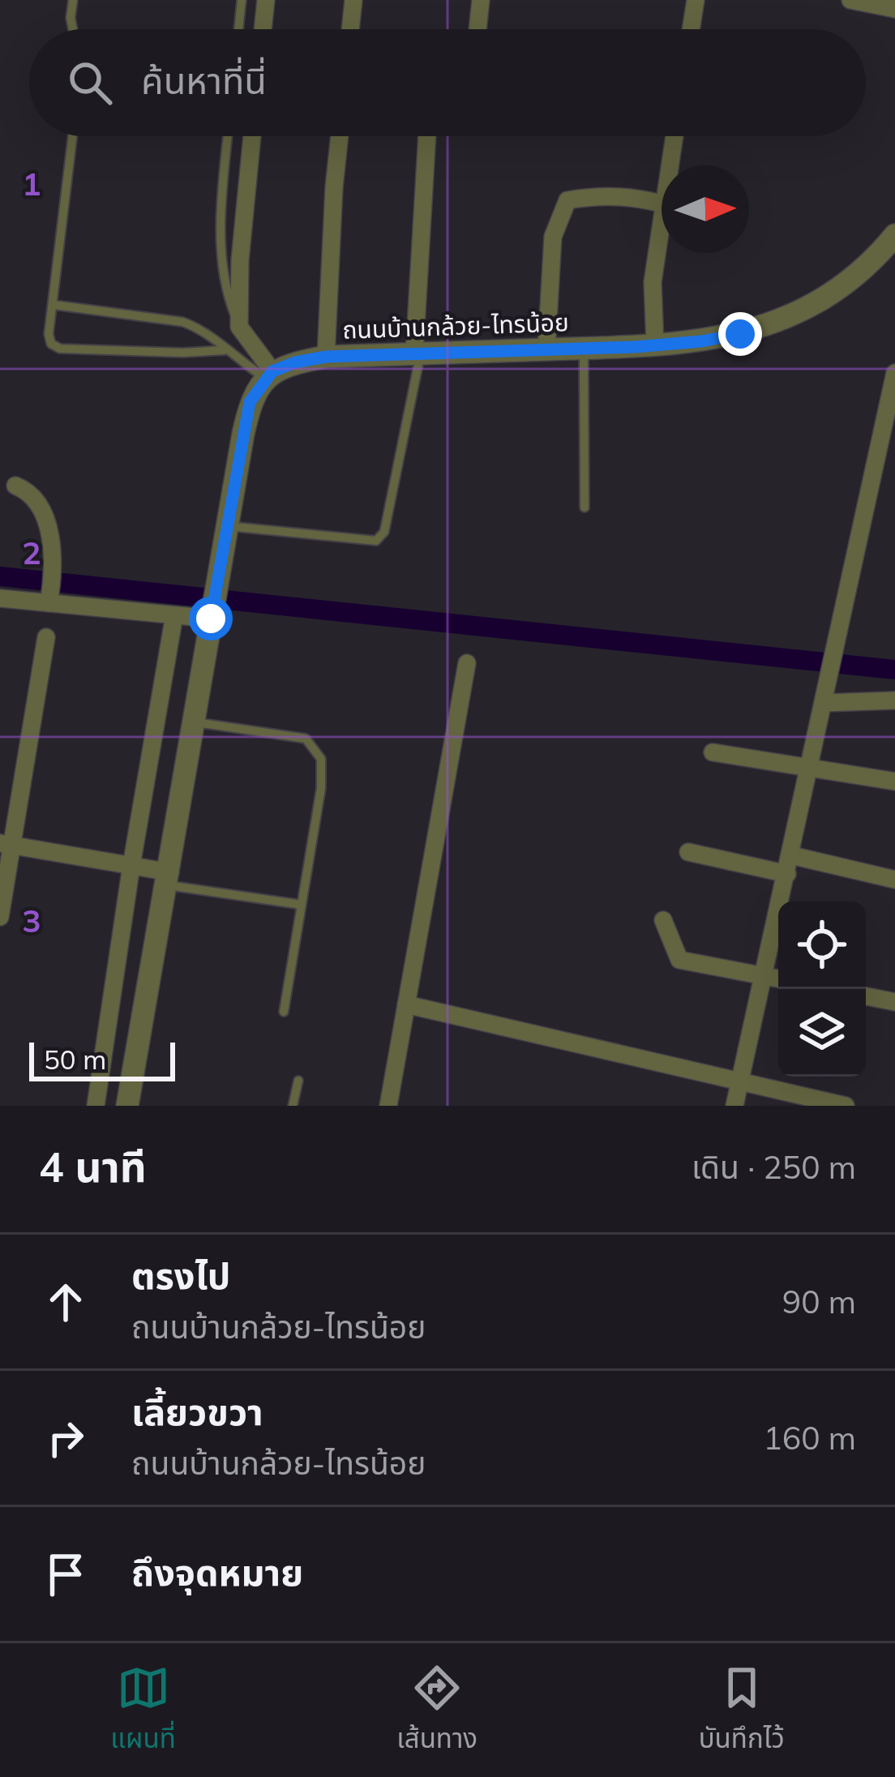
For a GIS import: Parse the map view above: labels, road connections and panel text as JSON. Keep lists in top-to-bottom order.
{
  "streets": {
    "street": ["ถนนบ้านกล้วย-ไทรน้อย"]
  },
  "scale_bar": "50 m",
  "north": "right",
  "page": {
    "search": "ค้นหาที่นี่",
    "scale": "50 m",
    "heading": ["4 นาที", "เดิน · 250 m"],
    "list": [
      ["ตรงไป", "ถนนบ้านกล้วย-ไทรน้อย", "90 m"],
      ["เลี้ยวขวา", "ถนนบ้านกล้วย-ไทรน้อย", "160 m"],
      "ถึงจุดหมาย"
    ],
    "nav": ["แผนที่", "เส้นทาง", "บันทึกไว้"]
  },
  "grid": {
    "rows": ["1", "2", "3"]
  }
}
